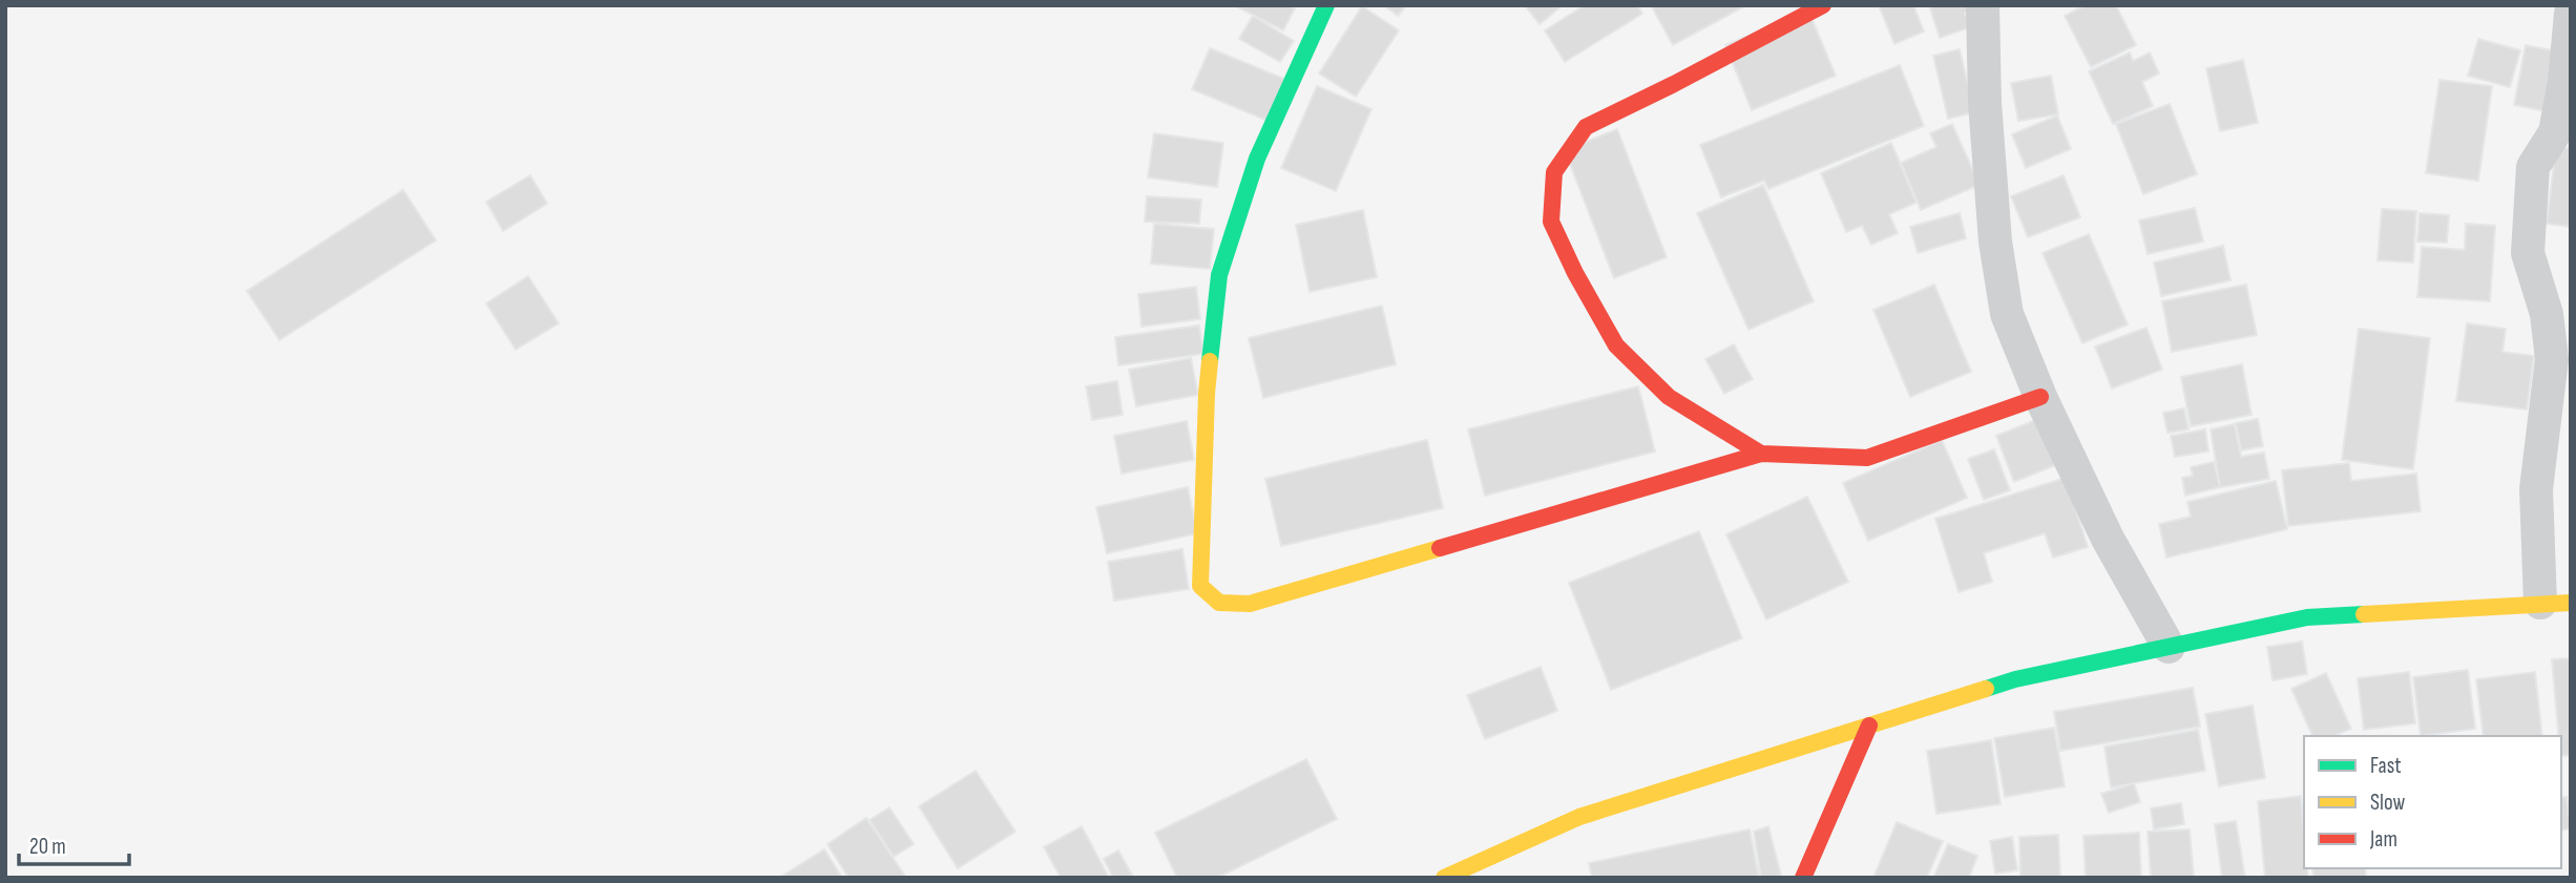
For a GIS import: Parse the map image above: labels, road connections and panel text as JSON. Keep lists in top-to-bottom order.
{
  "legend": ["Fast", "Slow", "Jam"],
  "scale_bar": "20 m"
}
